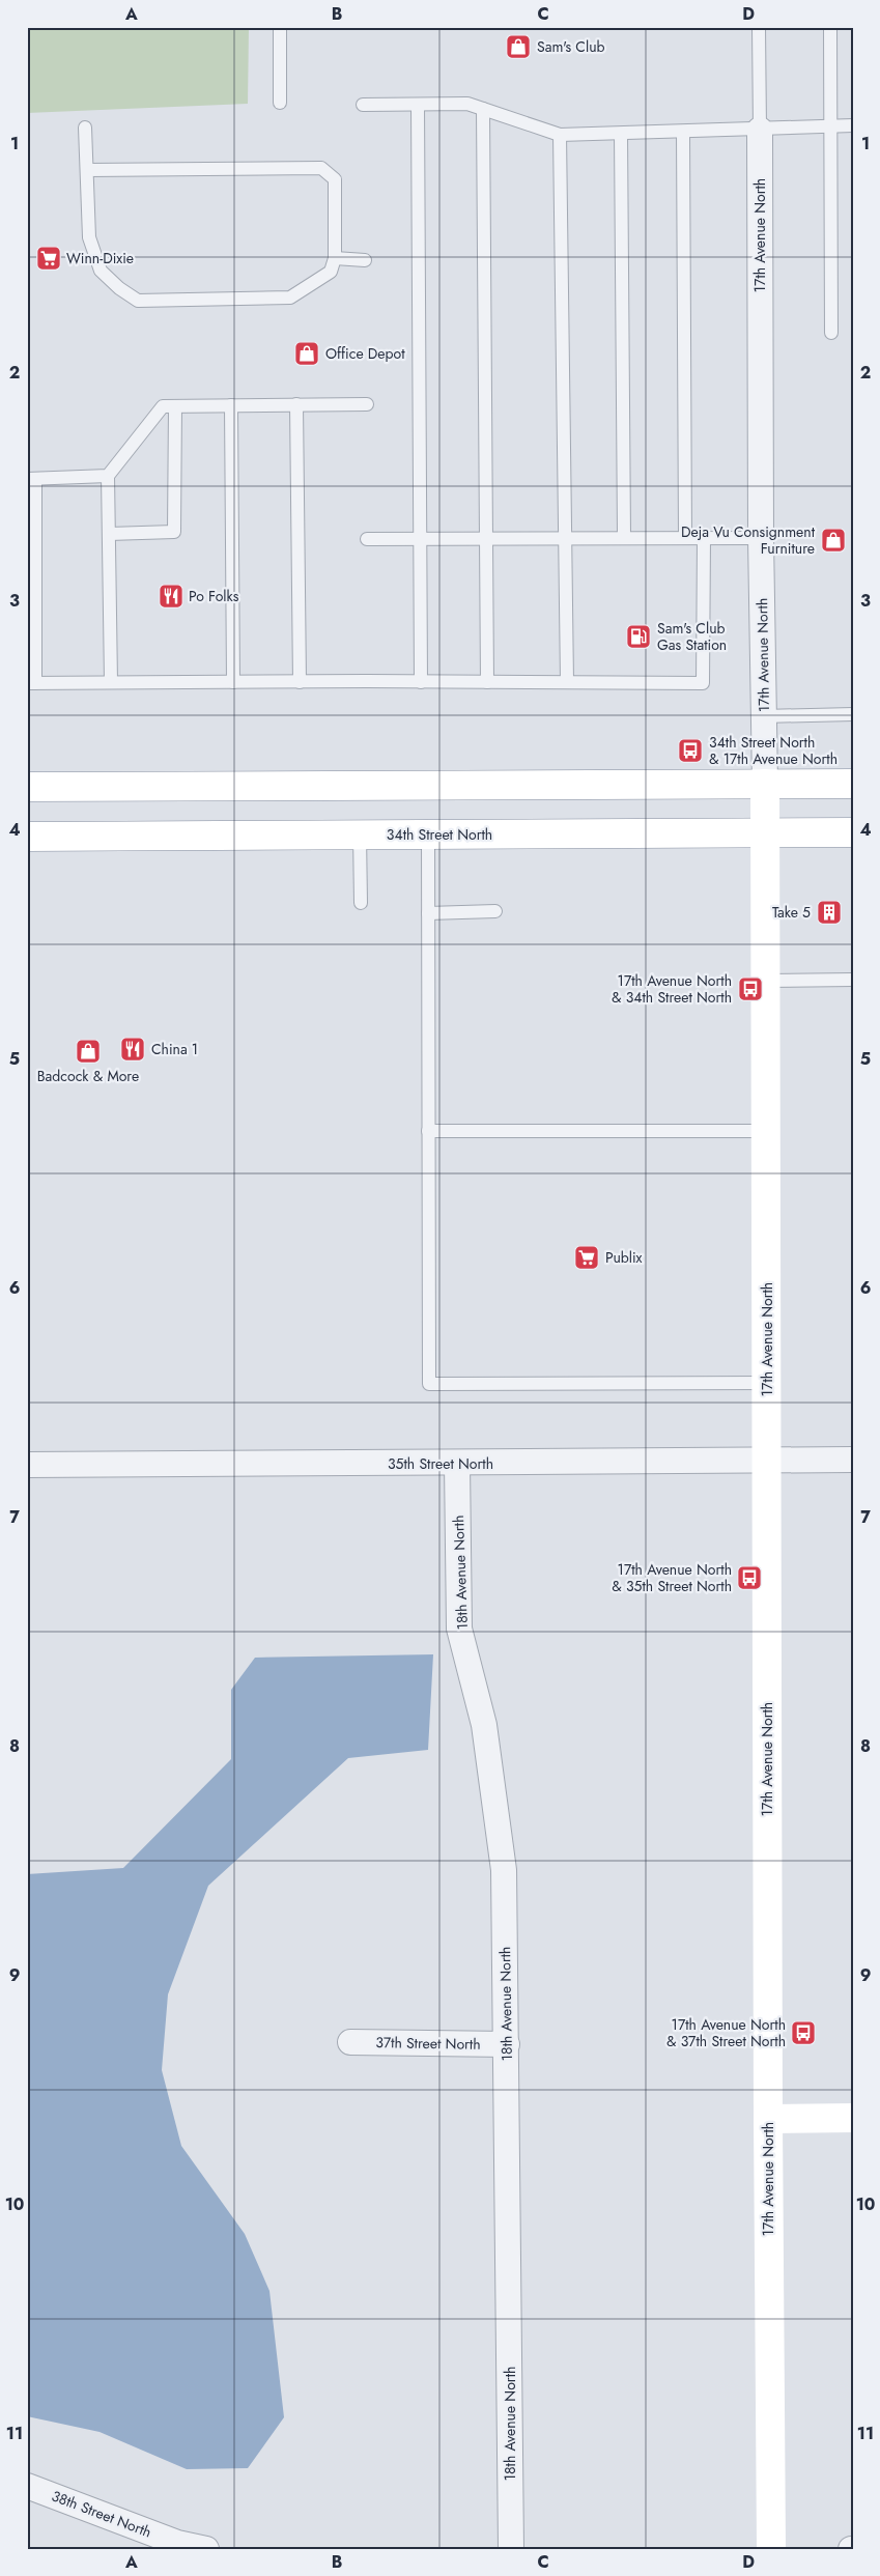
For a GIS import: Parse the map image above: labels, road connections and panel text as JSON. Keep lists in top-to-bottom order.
{
  "streets": {
    "main road": ["17th Avenue North", "34th Street North"],
    "street": [
      "35th Street North",
      "18th Avenue North",
      "37th Street North",
      "38th Street North"
    ]
  },
  "crossings": [
    ["17th Avenue North", "34th Street North"],
    ["17th Avenue North", "35th Street North"],
    ["35th Street North", "18th Avenue North"],
    ["18th Avenue North", "37th Street North"]
  ],
  "places": {
    "shop": [
      "Sam's Club",
      "Office Depot",
      "Deja Vu Consignment Furniture",
      "Badcock & More"
    ],
    "supermarket": ["Winn-Dixie", "Publix"],
    "restaurant": ["Po Folks", "China 1"],
    "fuel station": ["Sam's Club Gas Station"],
    "bus stop": [
      "34th Street North & 17th Avenue North",
      "17th Avenue North & 34th Street North",
      "17th Avenue North & 35th Street North",
      "17th Avenue North & 37th Street North"
    ],
    "building": ["Take 5"]
  },
  "grid": {
    "columns": [
      "A",
      "B",
      "C",
      "D"
    ],
    "rows": [
      "1",
      "2",
      "3",
      "4",
      "5",
      "6",
      "7",
      "8",
      "9",
      "10",
      "11"
    ]
  }
}
